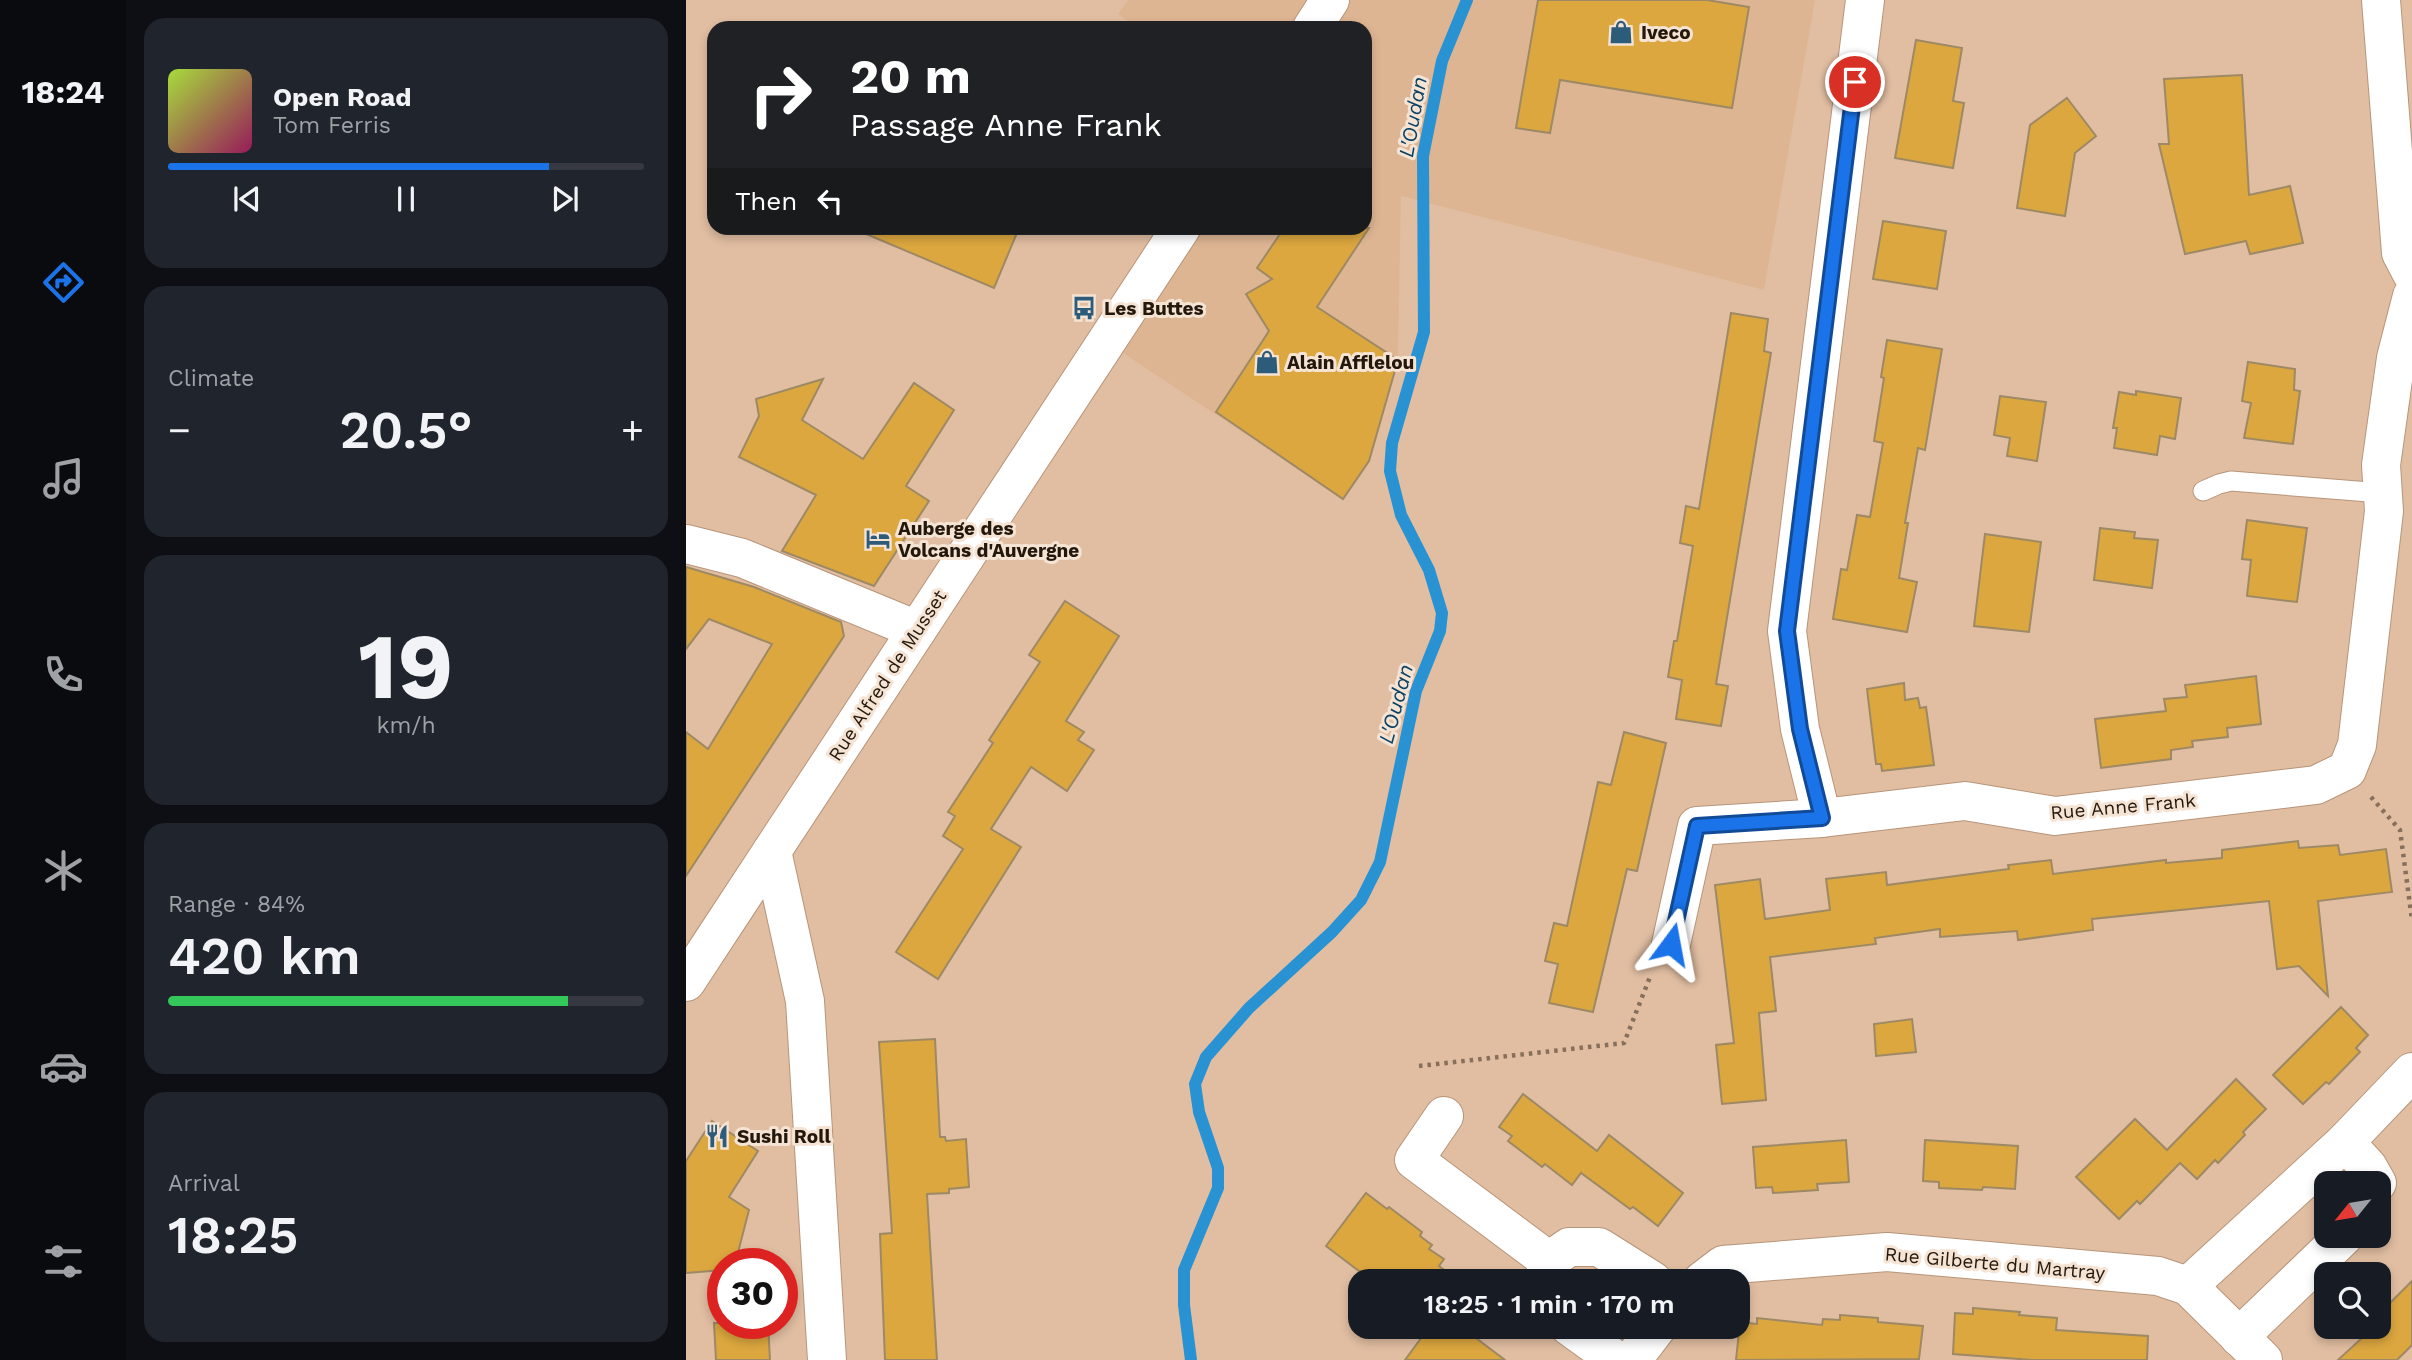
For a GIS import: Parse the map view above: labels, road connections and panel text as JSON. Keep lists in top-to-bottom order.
{
  "streets": {
    "street": ["Rue Alfred de Musset", "Rue Anne Frank", "Rue Gilberte du Martray"]
  },
  "water": ["L'Oudan"],
  "places": {
    "shop": ["Iveco", "Alain Afflelou"],
    "bus stop": ["Les Buttes"],
    "hotel": ["Auberge des Volcans d'Auvergne"],
    "restaurant": ["Sushi Roll"]
  },
  "north": "bottom left",
  "page": {
    "tabs": "18:24",
    "turn": ["20 m", "Passage Anne Frank"],
    "song": ["Open Road", "Tom Ferris"],
    "then": "Then",
    "tile": [
      "Climate",
      ["19", "km/h"],
      ["Range · 84%", "420 km"],
      ["Arrival", "18:25"]
    ],
    "heat": ["−", "20.5°", "+"],
    "limit": "30",
    "trip": "18:25 · 1 min · 170 m"
  }
}
